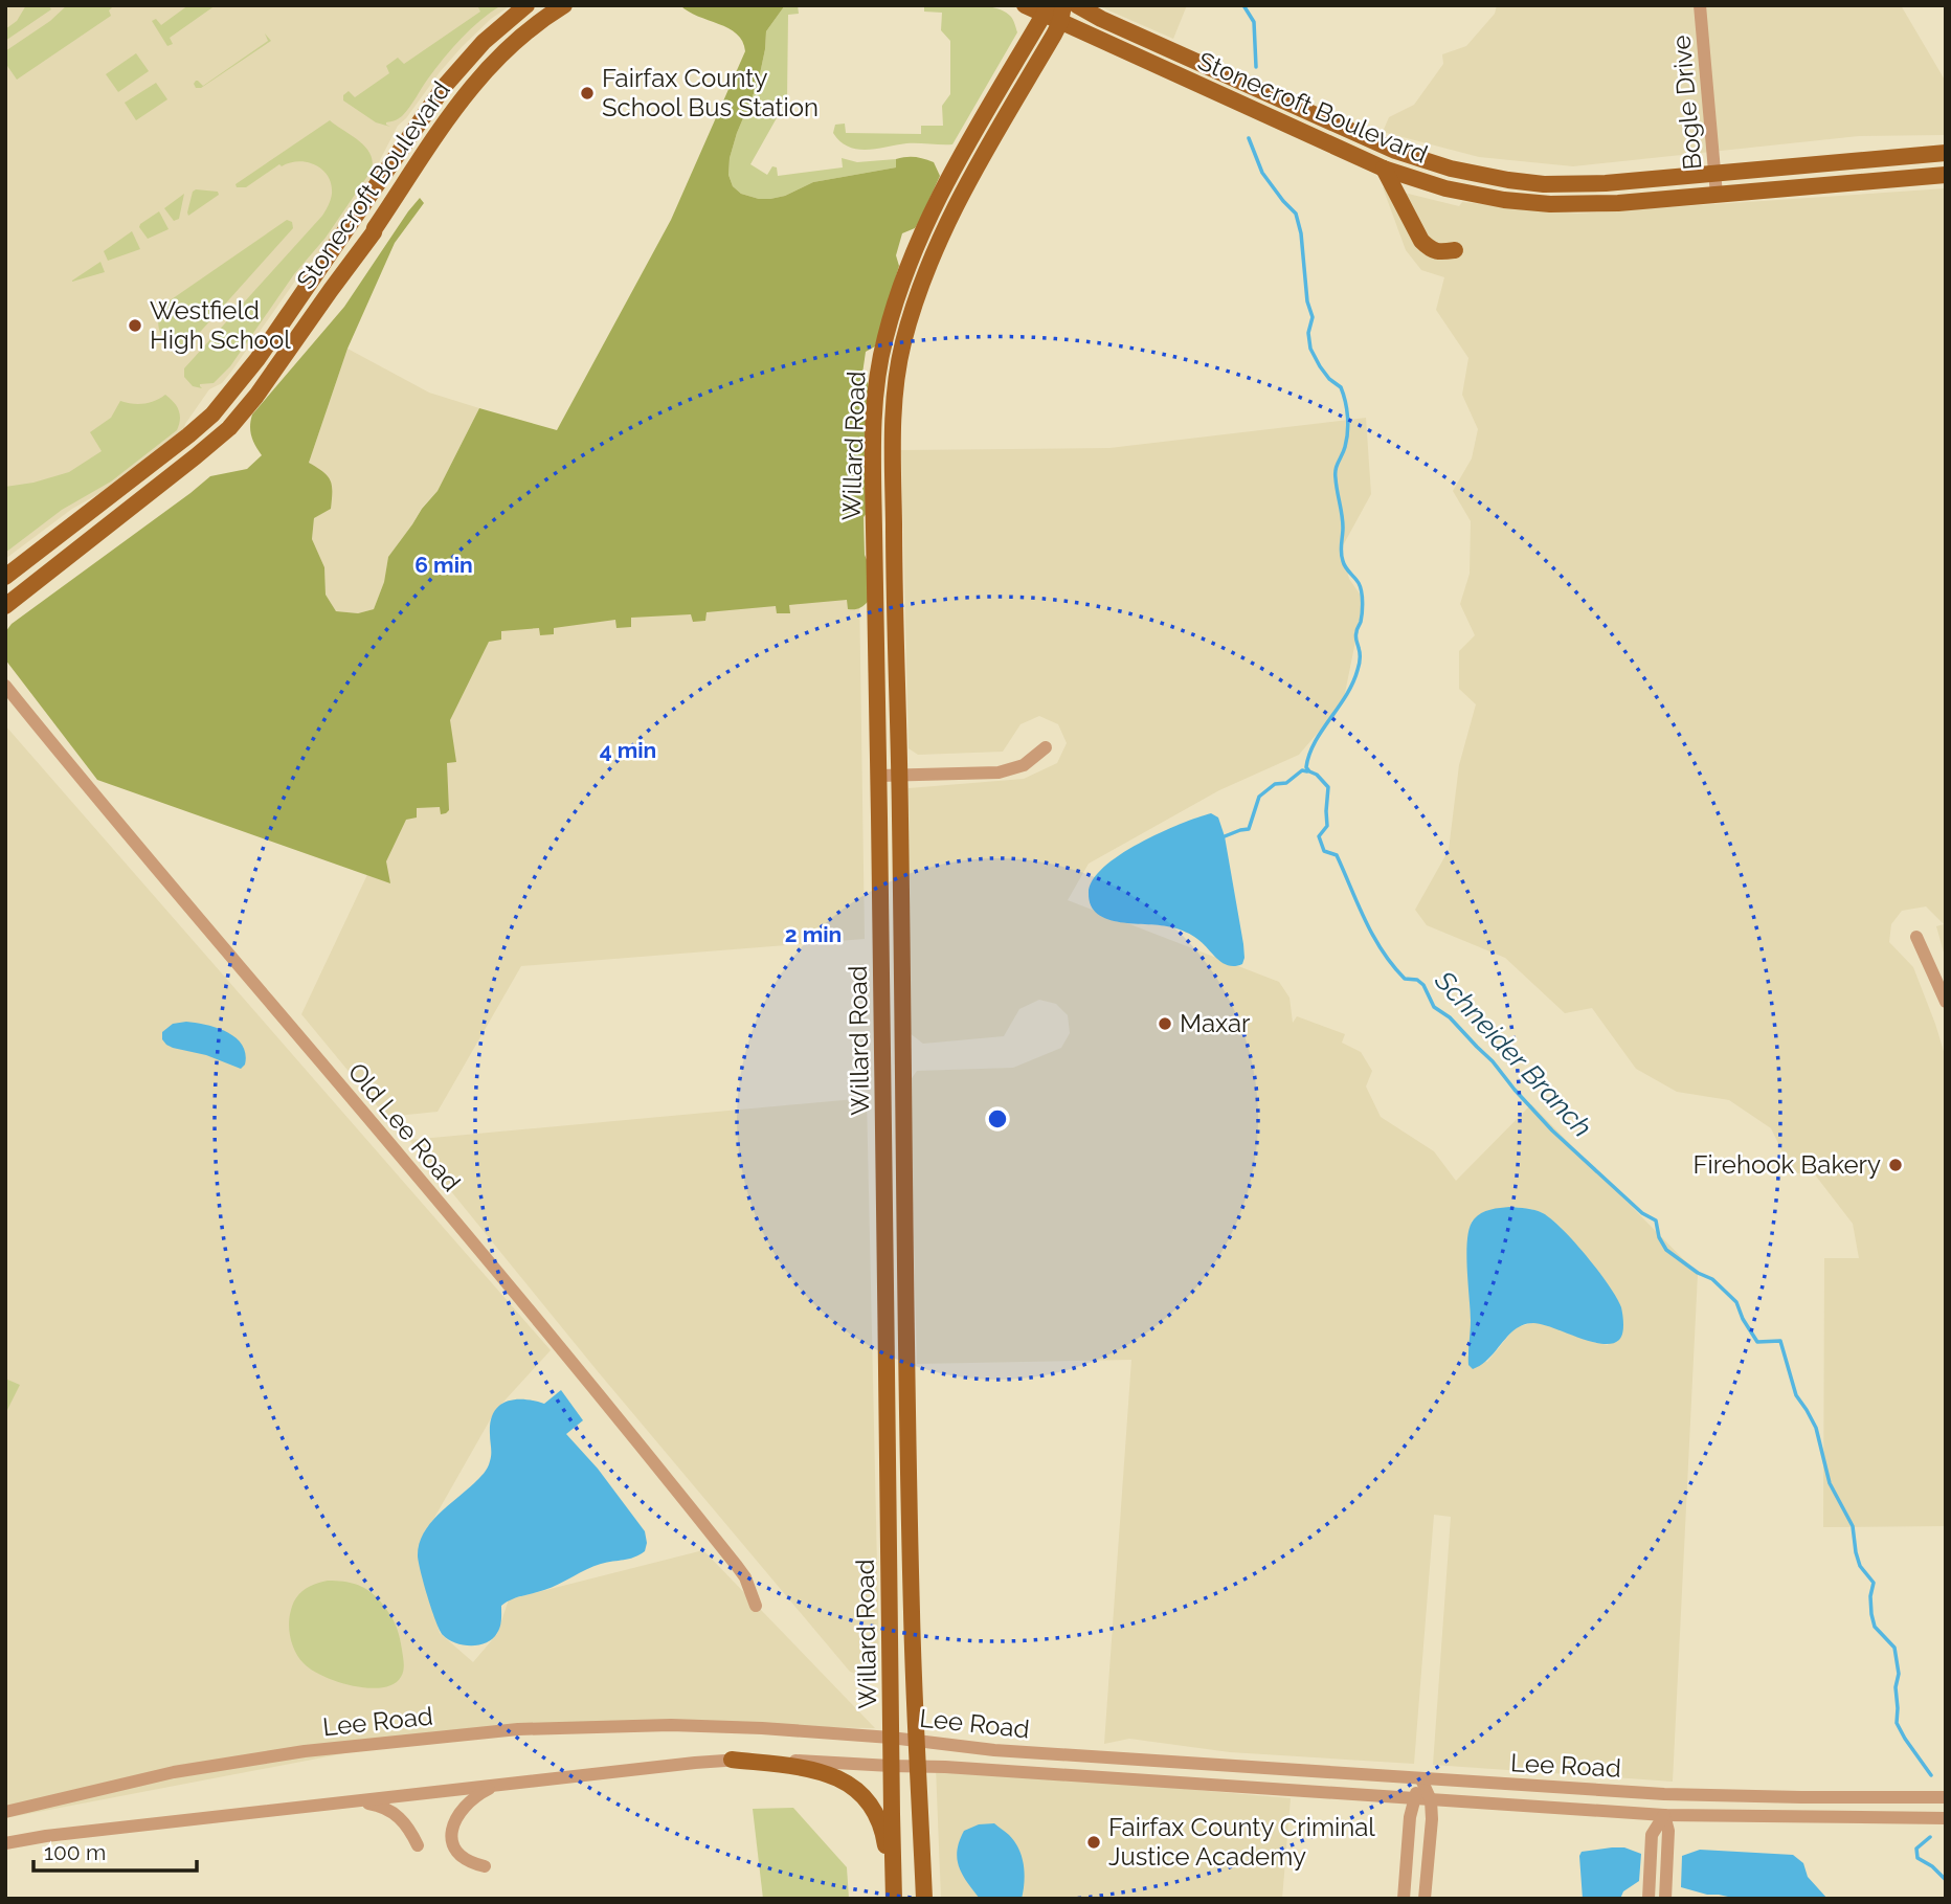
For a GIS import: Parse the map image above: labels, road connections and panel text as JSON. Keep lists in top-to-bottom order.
{
  "streets": {
    "main road": ["Stonecroft Boulevard", "Willard Road"],
    "street": ["Bogle Drive", "Old Lee Road", "Lee Road"]
  },
  "crossings": [
    ["Bogle Drive", "Stonecroft Boulevard"],
    ["Stonecroft Boulevard", "Willard Road"],
    ["Willard Road", "Lee Road"]
  ],
  "water": ["Schneider Branch"],
  "places": [
    "Fairfax County School Bus Station",
    "Westfield High School",
    "Maxar",
    "Firehook Bakery",
    "Fairfax County Criminal Justice Academy"
  ],
  "scale_bar": "100 m",
  "rings": ["6 min", "4 min", "2 min"]
}
